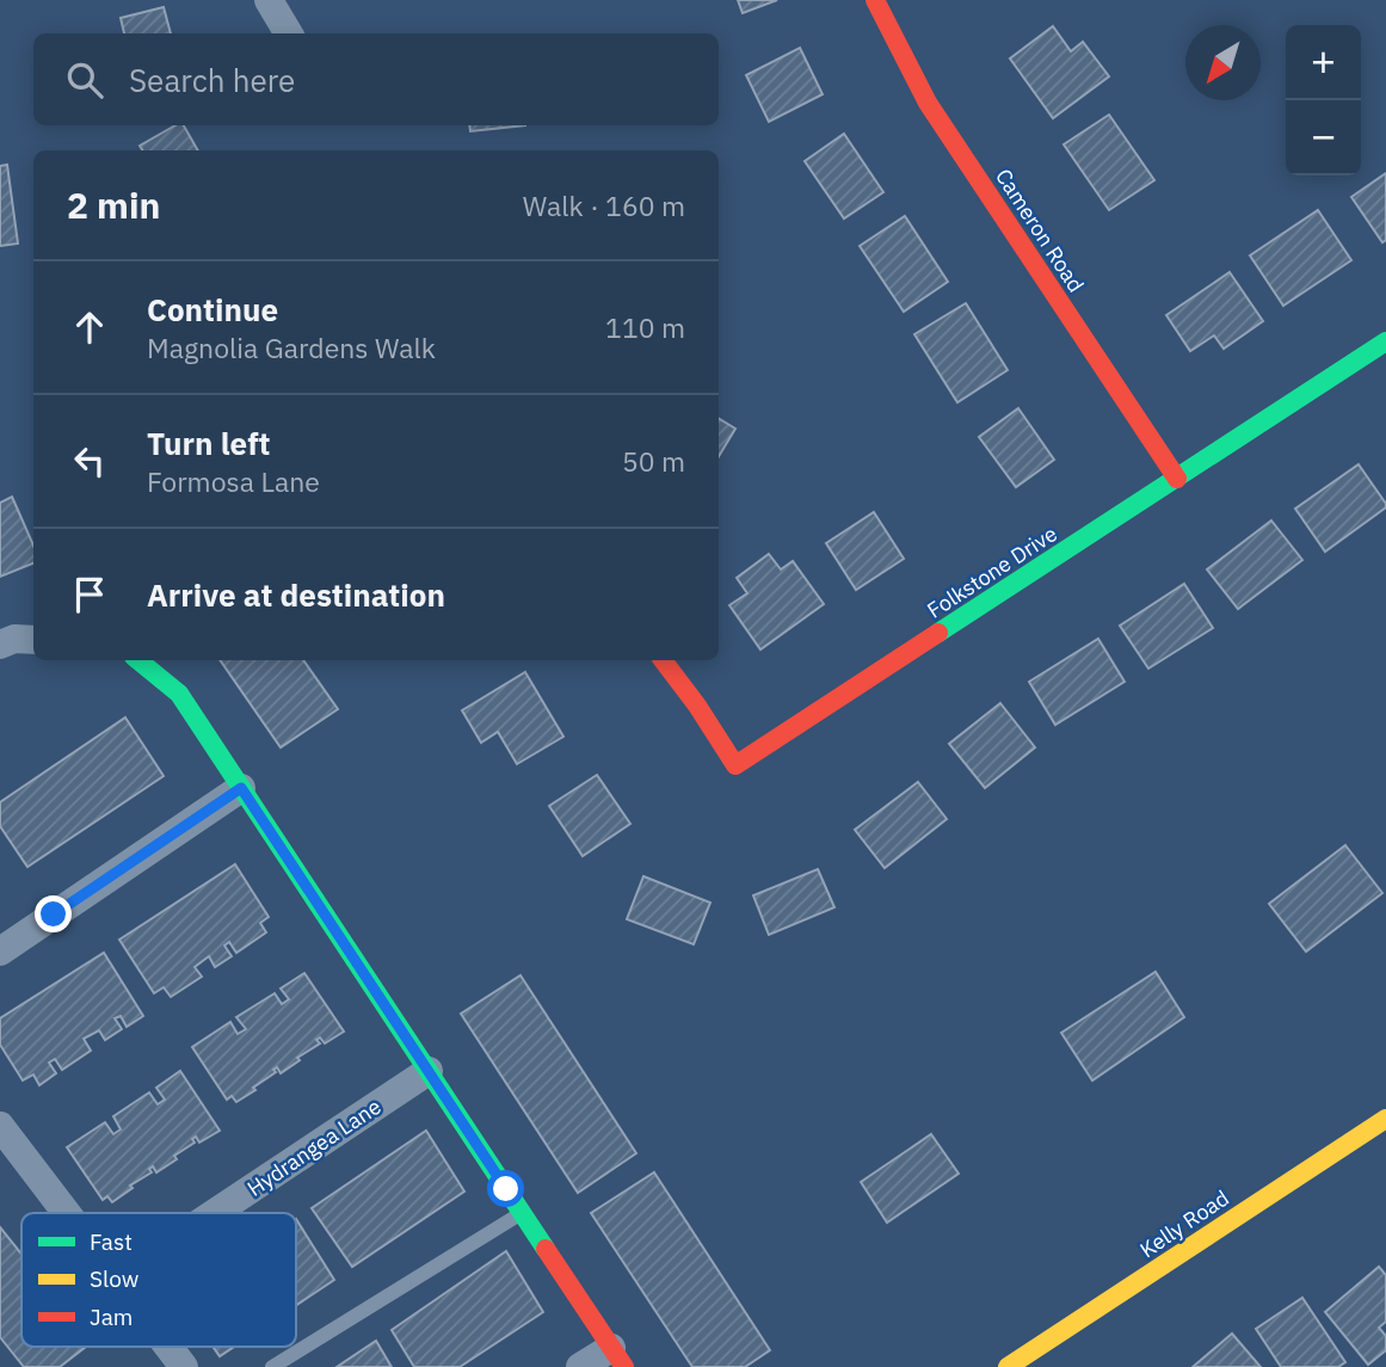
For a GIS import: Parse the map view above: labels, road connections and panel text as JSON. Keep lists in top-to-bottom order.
{
  "streets": {
    "street": [
      "Cameron Road",
      "Folkstone Drive",
      "Hydrangea Lane",
      "Kelly Road"
    ]
  },
  "crossings": [
    ["Cameron Road", "Folkstone Drive"]
  ],
  "legend": ["Fast", "Slow", "Jam"],
  "north": "bottom left",
  "page": {
    "map_buttons": ["+", "−"],
    "search": "Search here",
    "heading": ["2 min", "Walk · 160 m"],
    "list": [
      ["Continue", "Magnolia Gardens Walk", "110 m"],
      ["Turn left", "Formosa Lane", "50 m"],
      "Arrive at destination"
    ]
  }
}
